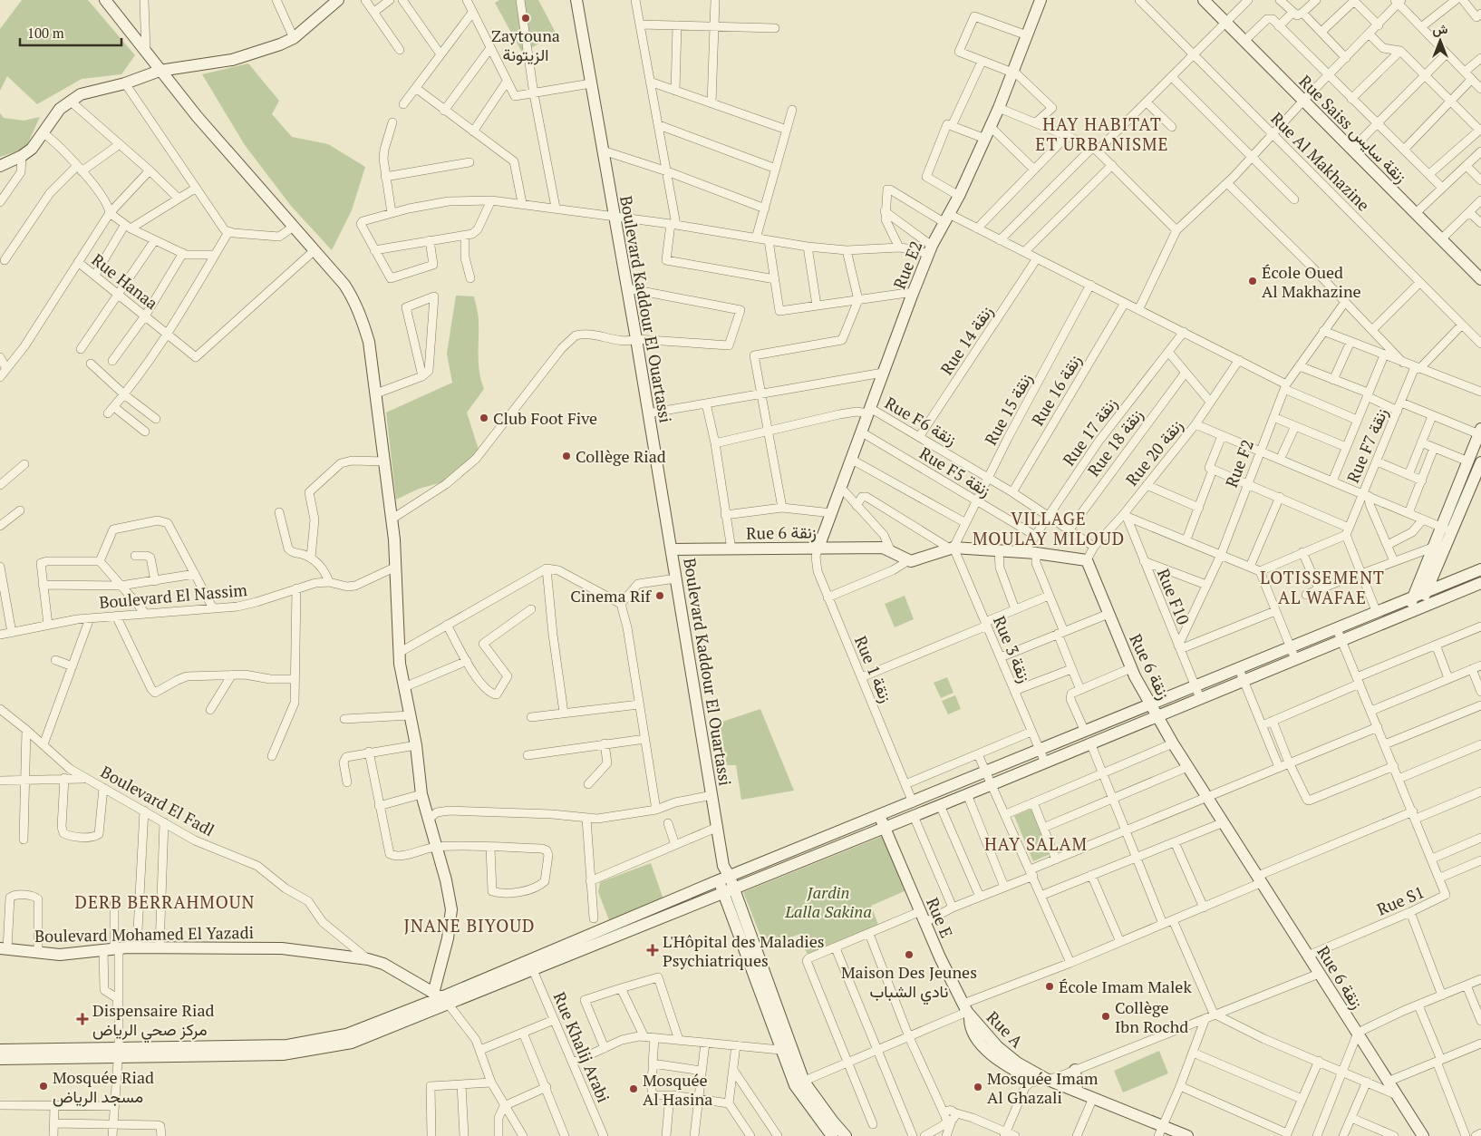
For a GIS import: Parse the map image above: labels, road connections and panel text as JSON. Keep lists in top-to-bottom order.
{
  "streets": {
    "street": [
      "Rue Saiss زنقة سايس",
      "Rue Al Makhazine",
      "Rue E2",
      "Rue Hanaa",
      "Boulevard Kaddour El Ouartassi",
      "Rue 14 زنقة",
      "Rue 16 زنقة",
      "Rue 15 زنقة",
      "Rue F6 زنقة",
      "Rue 17 زنقة",
      "Rue 18 زنقة",
      "Rue F7 زنقة",
      "Rue 20 زنقة",
      "Rue F2",
      "Rue F5 زنقة",
      "Rue 6 زنقة",
      "Boulevard El Nassim",
      "Rue F10",
      "Rue 3 زنقة",
      "Rue 1 زنقة",
      "Boulevard El Fadl",
      "Rue S1",
      "Rue E",
      "Boulevard Mohamed El Yazadi",
      "Rue A",
      "Rue Khalij Arabi"
    ]
  },
  "crossings": [
    ["Rue E2", "Rue F6 زنقة"],
    ["Rue E2", "Rue F5 زنقة"],
    ["Rue E2", "Rue 6 زنقة"],
    ["Rue E2", "Rue 1 زنقة"],
    ["Boulevard Kaddour El Ouartassi", "Rue 6 زنقة"],
    ["Rue 14 زنقة", "Rue F6 زنقة"],
    ["Rue 16 زنقة", "Rue F6 زنقة"],
    ["Rue 15 زنقة", "Rue F6 زنقة"],
    ["Rue 15 زنقة", "Rue F5 زنقة"],
    ["Rue 15 زنقة", "Rue 3 زنقة"],
    ["Rue F6 زنقة", "Rue 17 زنقة"],
    ["Rue F6 زنقة", "Rue 18 زنقة"],
    ["Rue F6 زنقة", "Rue 20 زنقة"],
    ["Rue 17 زنقة", "Rue F5 زنقة"],
    ["Rue 20 زنقة", "Rue 6 زنقة"],
    ["Rue 20 زنقة", "Rue F10"],
    ["Rue F2", "Rue F10"],
    ["Rue 6 زنقة", "Rue 1 زنقة"],
    ["Rue 6 زنقة", "Rue S1"],
    ["Boulevard El Fadl", "Boulevard Mohamed El Yazadi"],
    ["Rue E", "Rue A"]
  ],
  "districts": [
    "HAY HABITAT ET URBANISME",
    "VILLAGE MOULAY MILOUD",
    "LOTISSEMENT AL WAFAE",
    "HAY SALAM",
    "DERB BERRAHMOUN",
    "JNANE BIYOUD"
  ],
  "parks": ["Jardin Lalla Sakina"],
  "places": {
    "other": [
      "Zaytouna الزيتونة",
      "École Oued Al Makhazine",
      "Club Foot Five",
      "Collège Riad",
      "Cinema Rif",
      "Maison Des Jeunes نادي الشباب",
      "École Imam Malek",
      "Collège Ibn Rochd",
      "Mosquée Riad مسجد الرياض",
      "Mosquée Imam Al Ghazali",
      "Mosquée Al Hasina"
    ],
    "health": ["L'Hôpital des Maladies Psychiatriques", "Dispensaire Riad مركز صحي الرياض"]
  },
  "scale_bar": "100 m",
  "north": "top"
}
